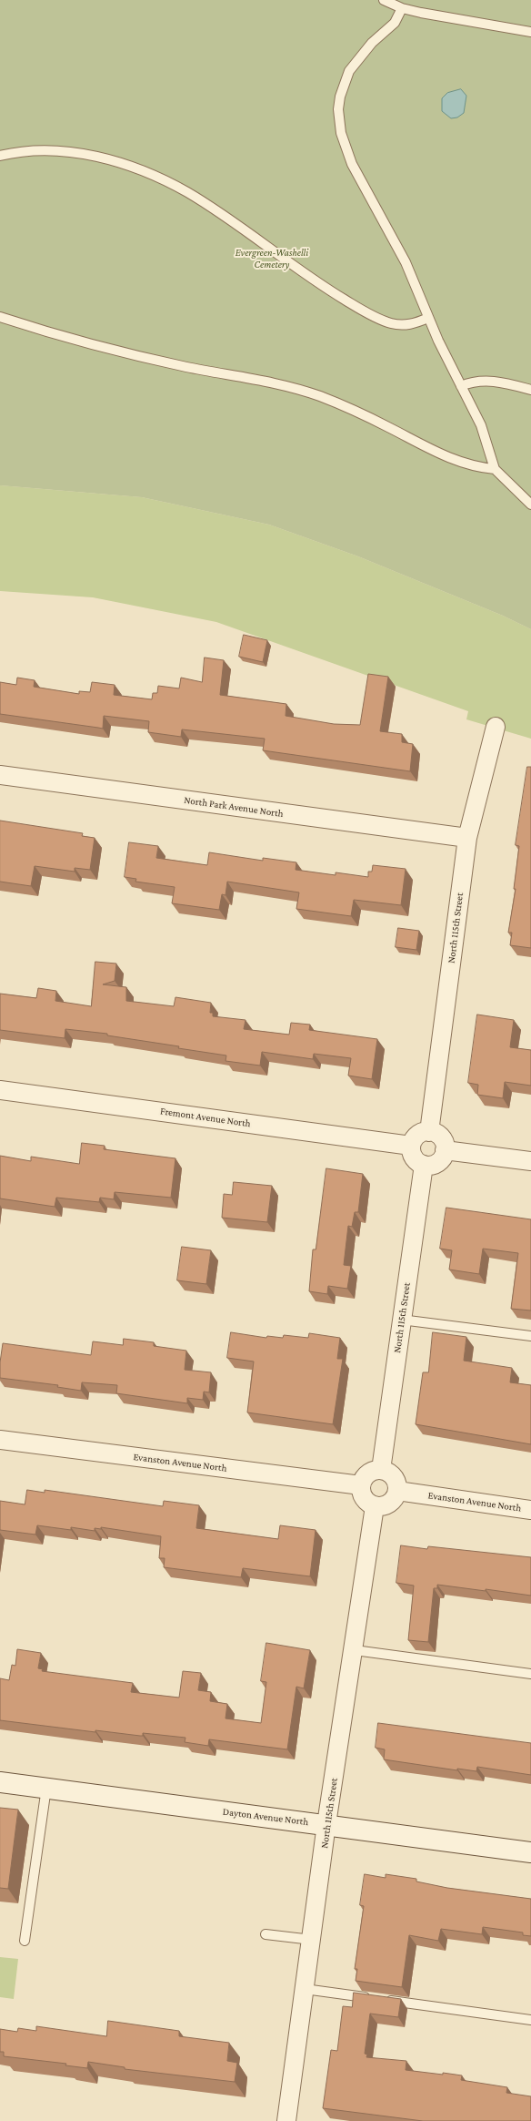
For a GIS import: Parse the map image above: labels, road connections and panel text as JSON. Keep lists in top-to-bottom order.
{
  "streets": {
    "street": [
      "North Park Avenue North",
      "North 115th Street",
      "Fremont Avenue North",
      "Evanston Avenue North",
      "Dayton Avenue North"
    ]
  },
  "crossings": [
    ["North Park Avenue North", "North 115th Street"],
    ["North 115th Street", "Fremont Avenue North"],
    ["North 115th Street", "Evanston Avenue North"],
    ["North 115th Street", "Dayton Avenue North"]
  ],
  "parks": ["Evergreen-Washelli Cemetery"]
}
